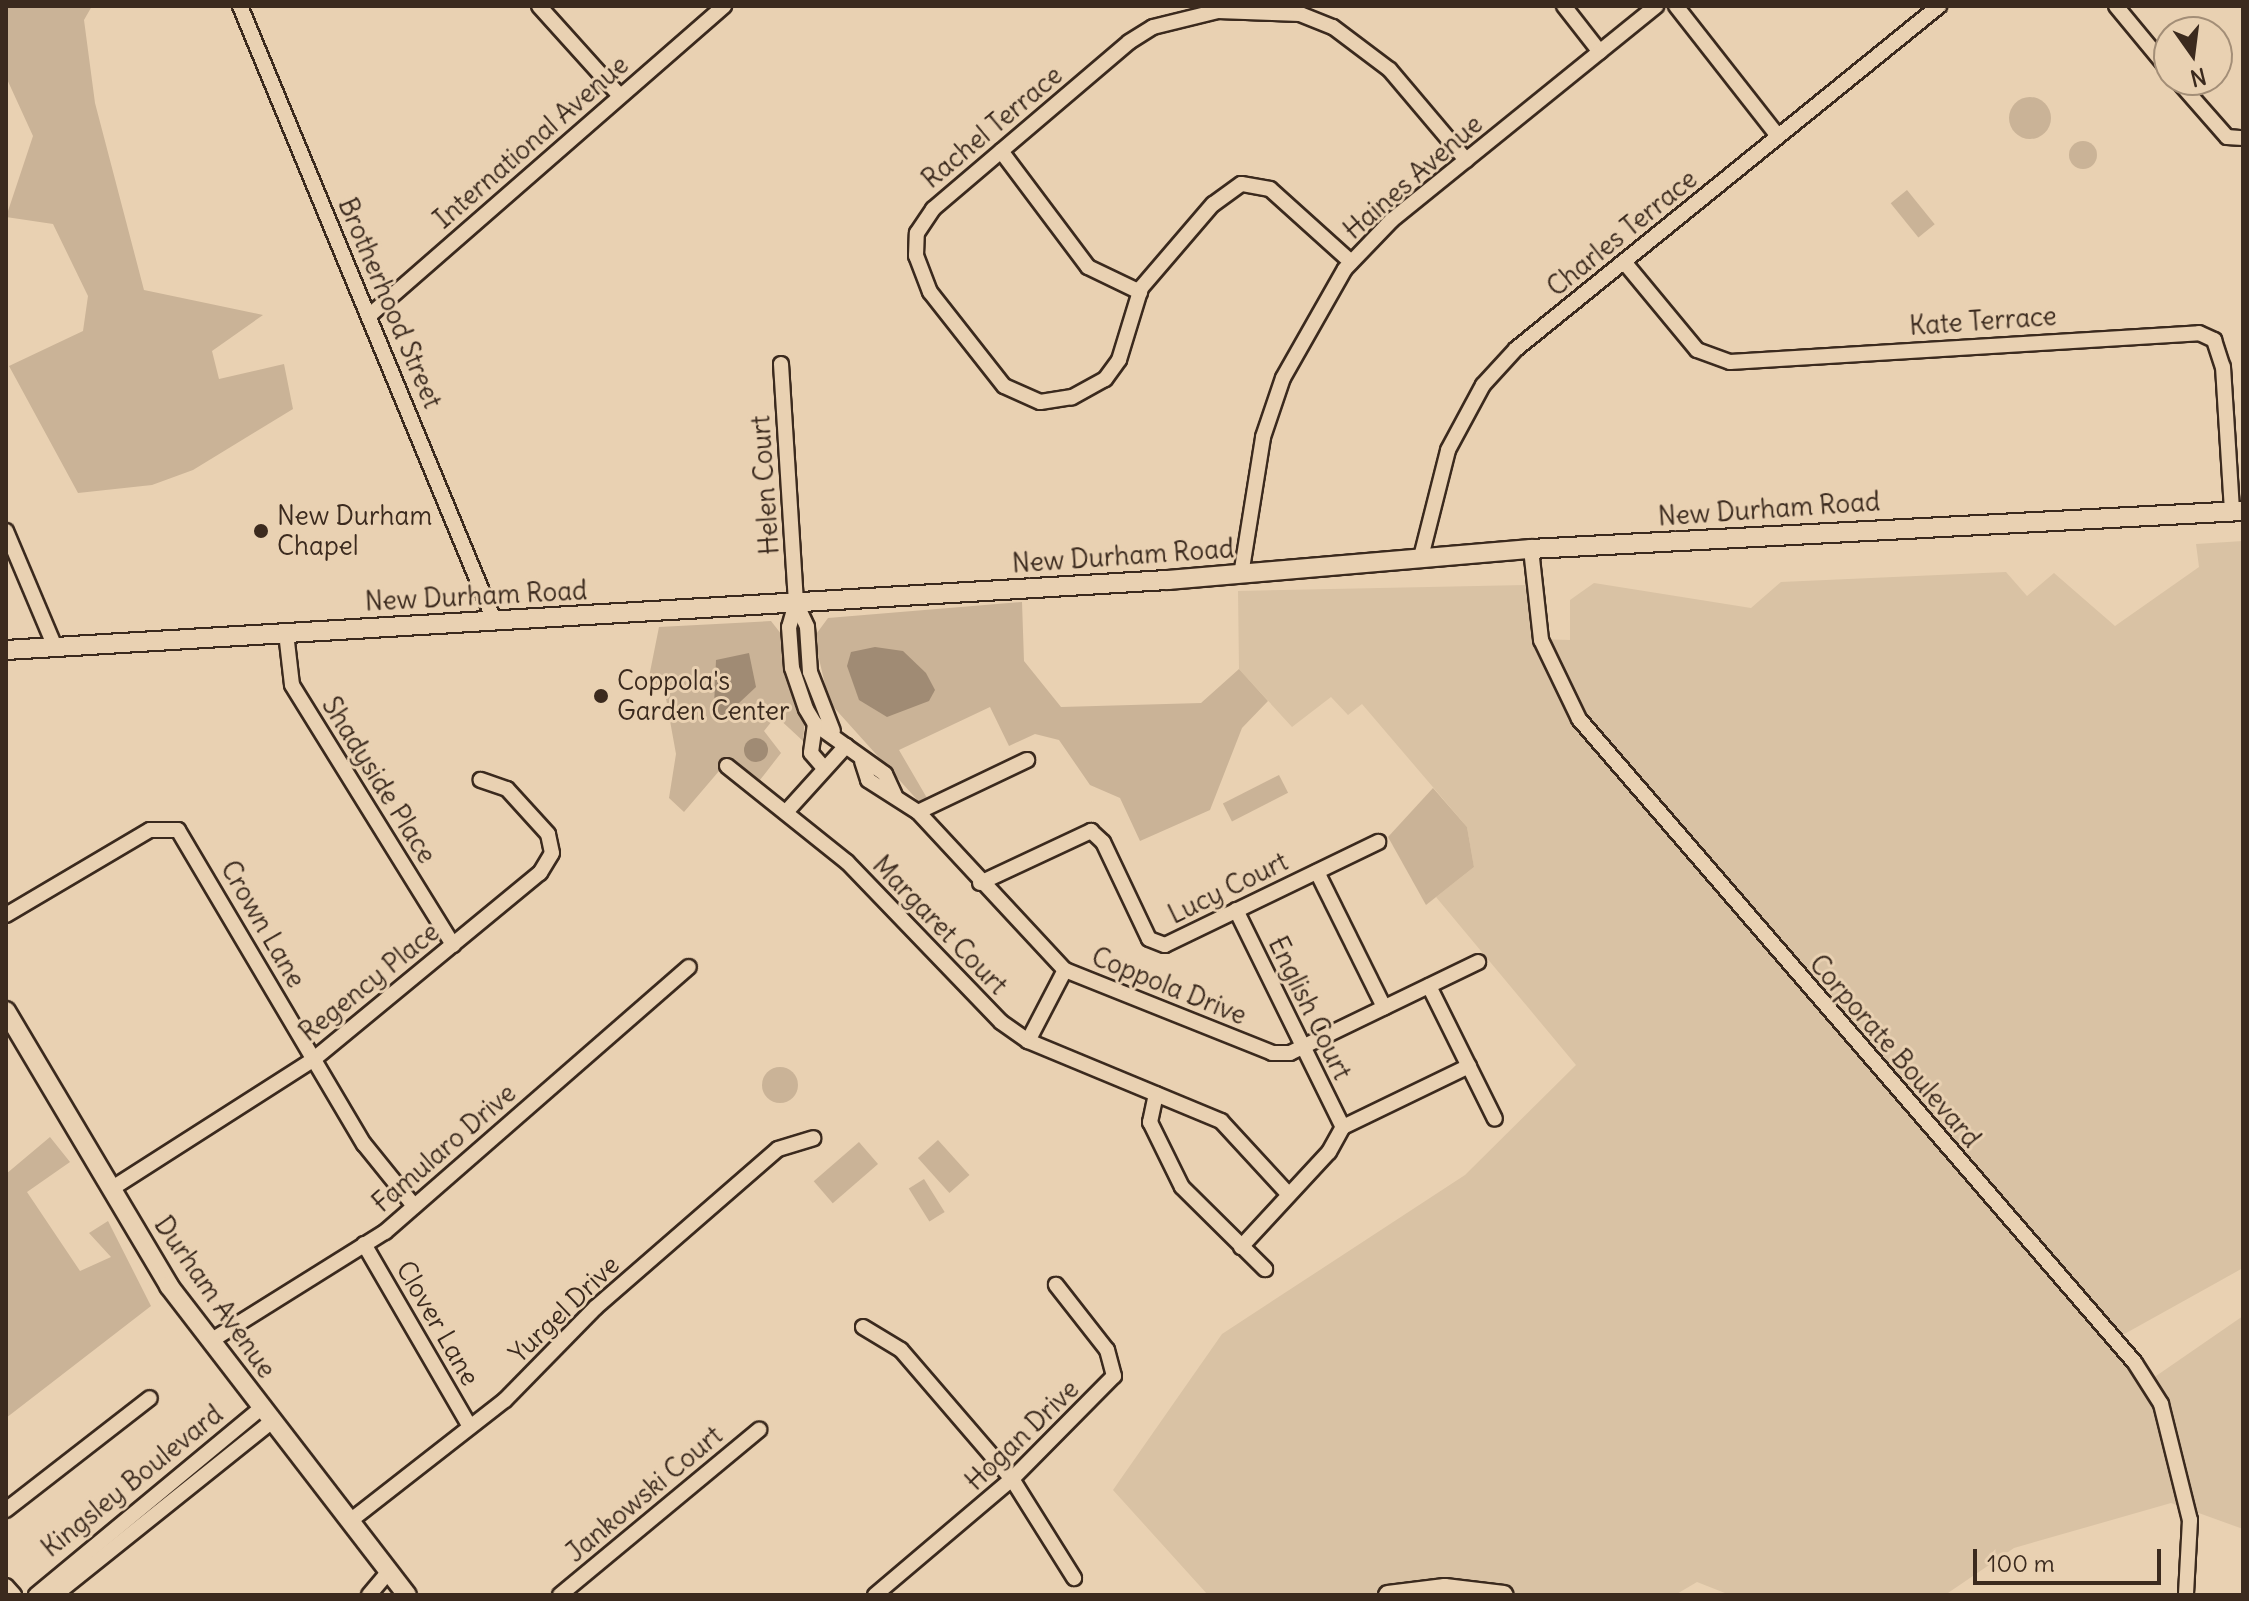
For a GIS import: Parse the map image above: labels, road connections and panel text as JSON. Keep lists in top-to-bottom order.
{
  "streets": {
    "main road": ["New Durham Road", "Durham Avenue"],
    "street": [
      "Rachel Terrace",
      "International Avenue",
      "Haines Avenue",
      "Charles Terrace",
      "Brotherhood Street",
      "Kate Terrace",
      "Helen Court",
      "Shadyside Place",
      "Lucy Court",
      "Crown Lane",
      "Margaret Court",
      "Regency Place",
      "Coppola Drive",
      "English Court",
      "Corporate Boulevard",
      "Famularo Drive",
      "Yurgel Drive",
      "Clover Lane",
      "Hogan Drive",
      "Kingsley Boulevard",
      "Jankowski Court"
    ]
  },
  "crossings": [
    ["Rachel Terrace", "Haines Avenue"],
    ["International Avenue", "Brotherhood Street"],
    ["Haines Avenue", "New Durham Road"],
    ["Charles Terrace", "Kate Terrace"],
    ["Charles Terrace", "New Durham Road"],
    ["Brotherhood Street", "New Durham Road"],
    ["Kate Terrace", "New Durham Road"],
    ["Helen Court", "New Durham Road"],
    ["Helen Court", "Coppola Drive"],
    ["New Durham Road", "Shadyside Place"],
    ["New Durham Road", "Coppola Drive"],
    ["New Durham Road", "Corporate Boulevard"],
    ["Shadyside Place", "Regency Place"],
    ["Lucy Court", "Coppola Drive"],
    ["Lucy Court", "English Court"],
    ["Crown Lane", "Regency Place"],
    ["Crown Lane", "Famularo Drive"],
    ["Regency Place", "Durham Avenue"],
    ["Coppola Drive", "English Court"],
    ["Famularo Drive", "Durham Avenue"],
    ["Famularo Drive", "Clover Lane"],
    ["Durham Avenue", "Yurgel Drive"],
    ["Durham Avenue", "Kingsley Boulevard"],
    ["Yurgel Drive", "Clover Lane"]
  ],
  "places": ["New Durham Chapel", "Coppola's Garden Center"],
  "scale_bar": "100 m",
  "north": "bottom"
}
